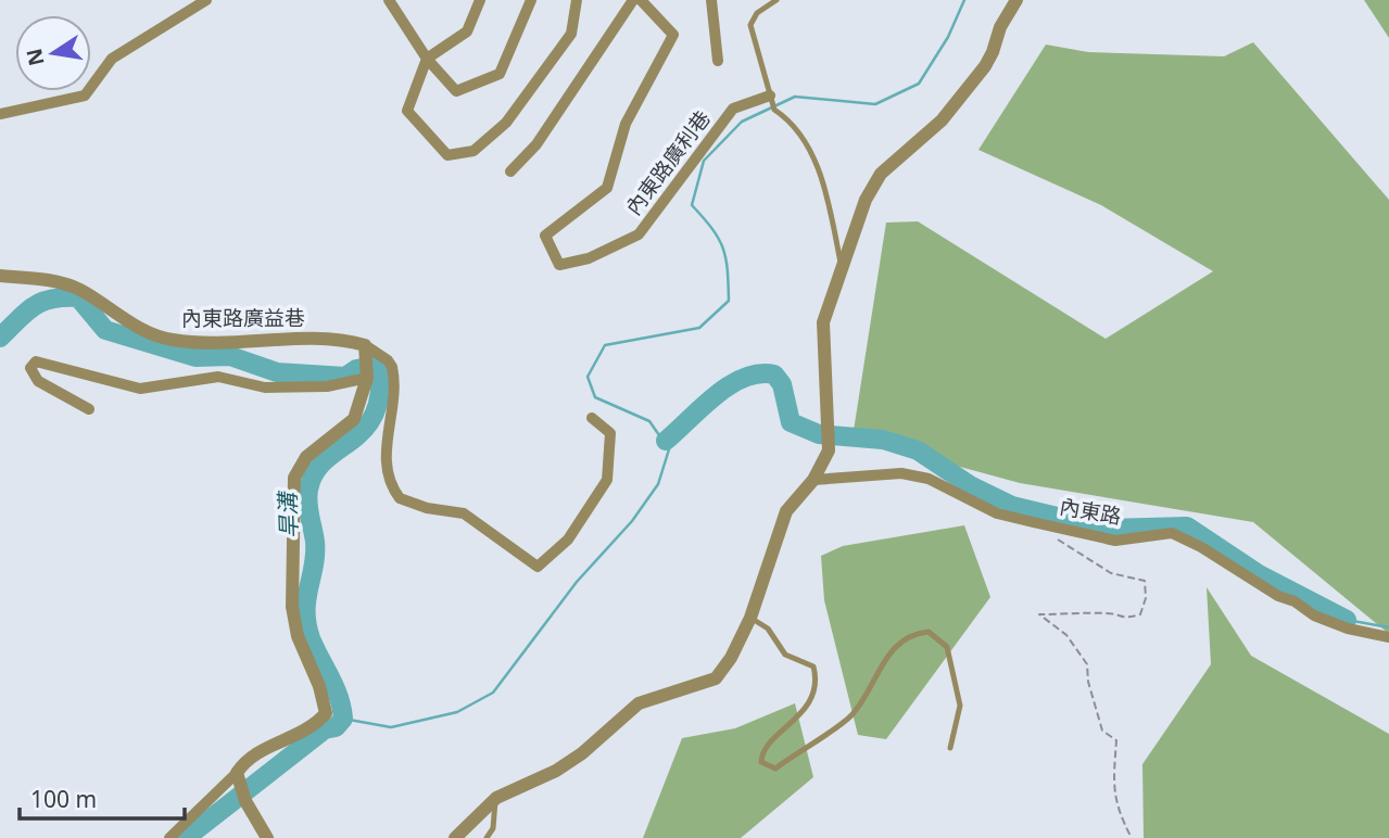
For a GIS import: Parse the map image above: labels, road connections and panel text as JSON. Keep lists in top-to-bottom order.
{
  "streets": {
    "street": ["內東路廣利巷", "內東路廣益巷", "內東路"]
  },
  "water": ["旱溝"],
  "scale_bar": "100 m",
  "north": "left"
}
